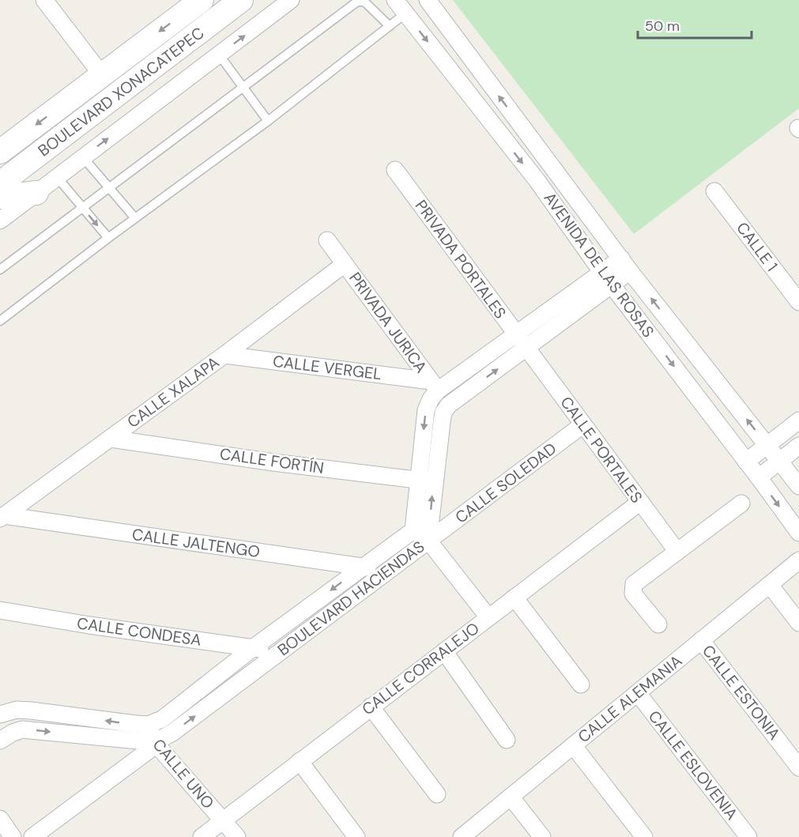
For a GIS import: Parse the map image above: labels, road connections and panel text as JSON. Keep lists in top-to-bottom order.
{
  "streets": {
    "main road": ["BOULEVARD XONACATEPEC"],
    "street": [
      "CALLE 1",
      "PRIVADA PORTALES",
      "AVENIDA DE LAS ROSAS",
      "PRIVADA JURICA",
      "CALLE VERGEL",
      "CALLE XALAPA",
      "CALLE PORTALES",
      "CALLE FORTÍN",
      "CALLE SOLEDAD",
      "CALLE JALTENGO",
      "BOULEVARD HACIENDAS",
      "CALLE CONDESA",
      "CALLE CORRALEJO",
      "CALLE ESTONIA",
      "CALLE ALEMANIA",
      "CALLE ESLOVENIA",
      "CALLE UNO"
    ]
  },
  "crossings": [
    ["PRIVADA PORTALES", "CALLE PORTALES"],
    ["PRIVADA PORTALES", "BOULEVARD HACIENDAS"],
    ["AVENIDA DE LAS ROSAS", "BOULEVARD HACIENDAS"],
    ["PRIVADA JURICA", "CALLE VERGEL"],
    ["PRIVADA JURICA", "CALLE XALAPA"],
    ["PRIVADA JURICA", "BOULEVARD HACIENDAS"],
    ["CALLE VERGEL", "CALLE XALAPA"],
    ["CALLE VERGEL", "BOULEVARD HACIENDAS"],
    ["CALLE XALAPA", "CALLE FORTÍN"],
    ["CALLE XALAPA", "CALLE JALTENGO"],
    ["CALLE PORTALES", "CALLE SOLEDAD"],
    ["CALLE PORTALES", "BOULEVARD HACIENDAS"],
    ["CALLE PORTALES", "CALLE CORRALEJO"],
    ["CALLE FORTÍN", "BOULEVARD HACIENDAS"],
    ["CALLE SOLEDAD", "BOULEVARD HACIENDAS"],
    ["CALLE JALTENGO", "BOULEVARD HACIENDAS"],
    ["BOULEVARD HACIENDAS", "CALLE CONDESA"],
    ["BOULEVARD HACIENDAS", "CALLE UNO"],
    ["CALLE CORRALEJO", "CALLE UNO"],
    ["CALLE ESTONIA", "CALLE ALEMANIA"],
    ["CALLE ALEMANIA", "CALLE ESLOVENIA"]
  ],
  "scale_bar": "50 m"
}
